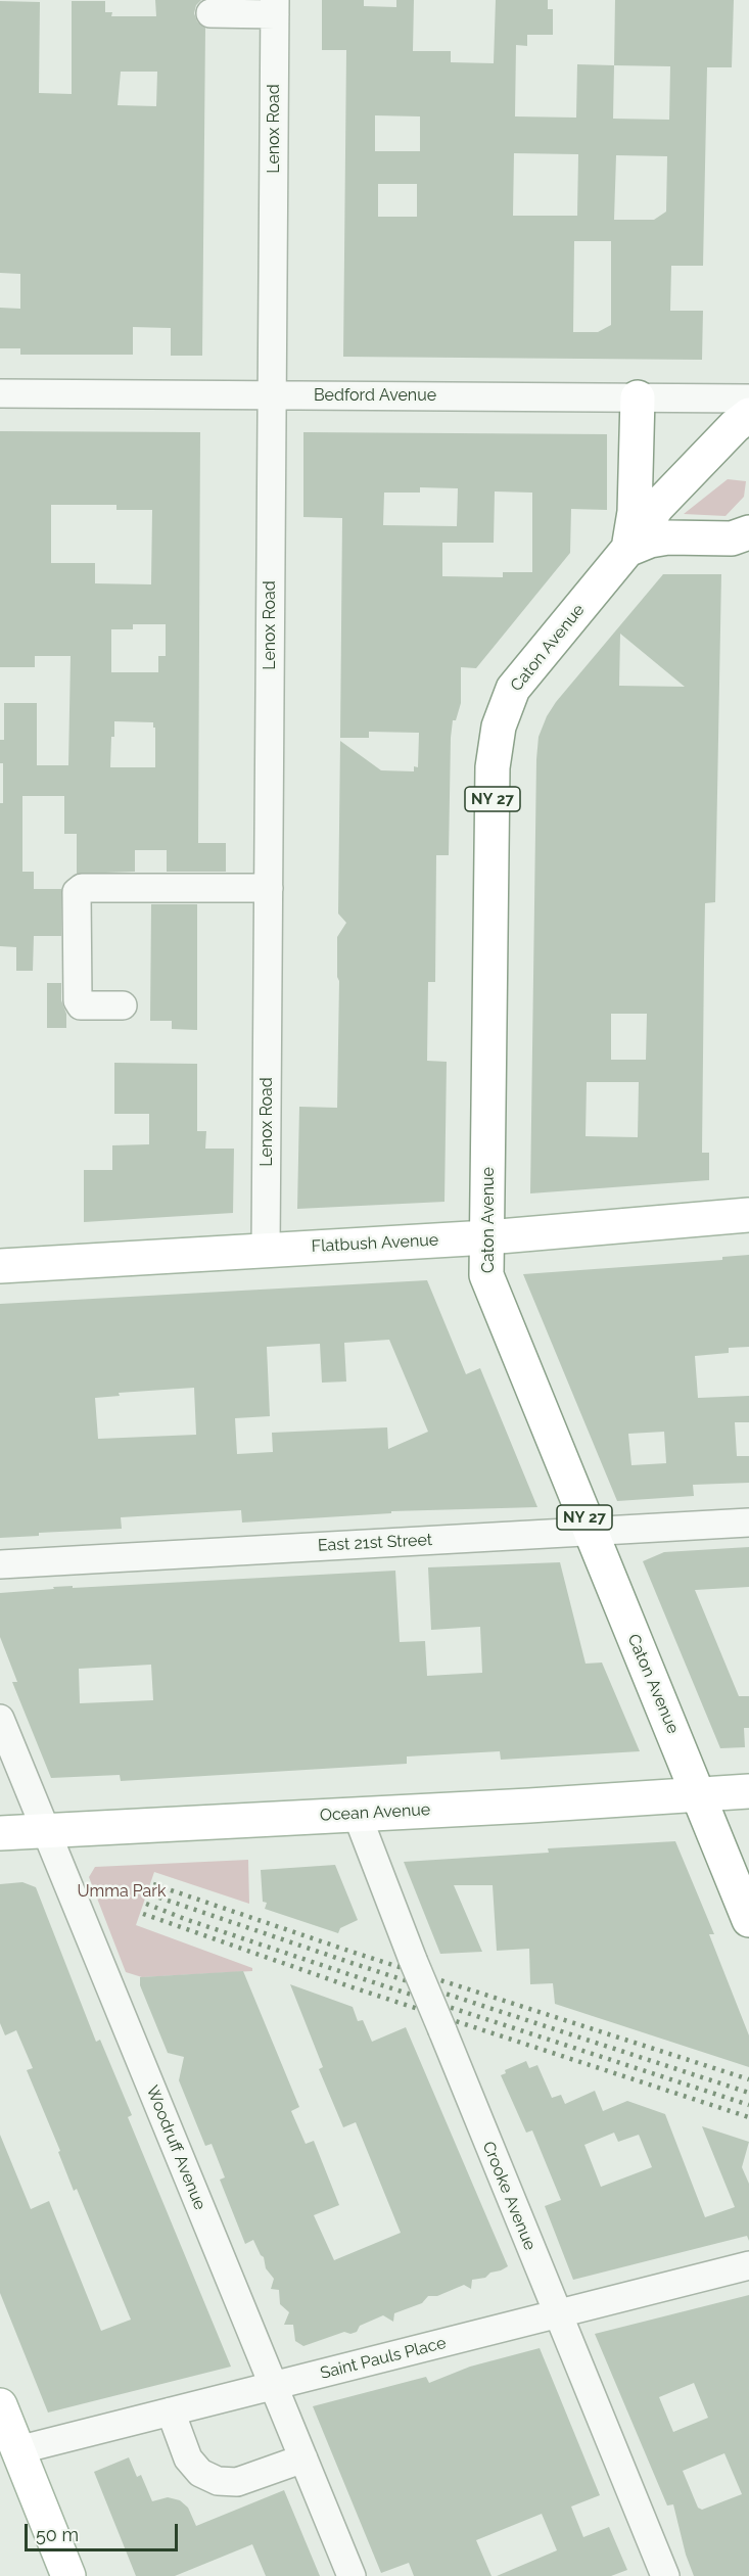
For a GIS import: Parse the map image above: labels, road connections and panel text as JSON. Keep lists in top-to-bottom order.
{
  "streets": {
    "main road": [
      "Caton Avenue",
      "NY 27",
      "Flatbush Avenue",
      "Ocean Avenue"
    ],
    "street": [
      "Lenox Road",
      "Bedford Avenue",
      "East 21st Street",
      "Woodruff Avenue",
      "Crooke Avenue",
      "Saint Pauls Place"
    ]
  },
  "crossings": [
    ["Lenox Road", "Bedford Avenue"],
    ["Lenox Road", "Flatbush Avenue"],
    ["Caton Avenue", "Flatbush Avenue"],
    ["Caton Avenue", "East 21st Street"],
    ["Caton Avenue", "Ocean Avenue"],
    ["Ocean Avenue", "Woodruff Avenue"],
    ["Ocean Avenue", "Crooke Avenue"],
    ["Woodruff Avenue", "Saint Pauls Place"],
    ["Crooke Avenue", "Saint Pauls Place"]
  ],
  "parks": ["Umma Park"],
  "scale_bar": "50 m"
}
